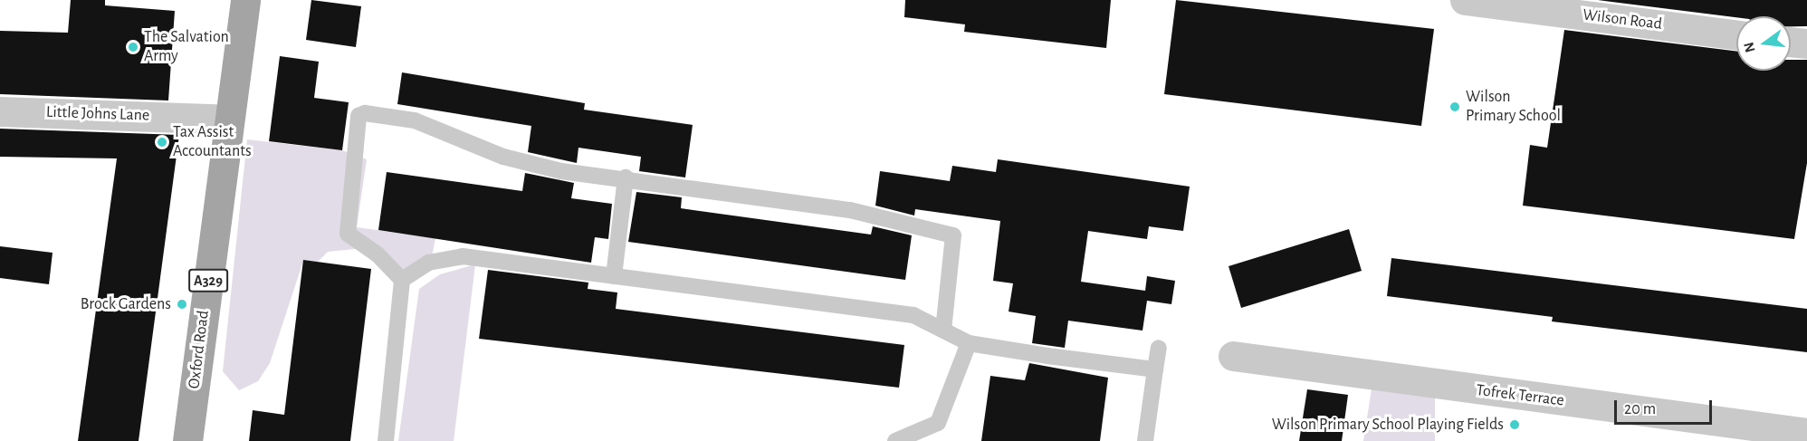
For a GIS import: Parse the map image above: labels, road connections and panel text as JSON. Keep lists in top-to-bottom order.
{
  "streets": {
    "main road": ["A329", "Oxford Road"],
    "street": ["Wilson Road", "Little Johns Lane", "Tofrek Terrace"]
  },
  "crossings": [
    ["Little Johns Lane", "Oxford Road"]
  ],
  "places": [
    "The Salvation Army",
    "Wilson Primary School",
    "Tax Assist Accountants",
    "Brock Gardens",
    "Wilson Primary School Playing Fields"
  ],
  "scale_bar": "20 m",
  "north": "left"
}
